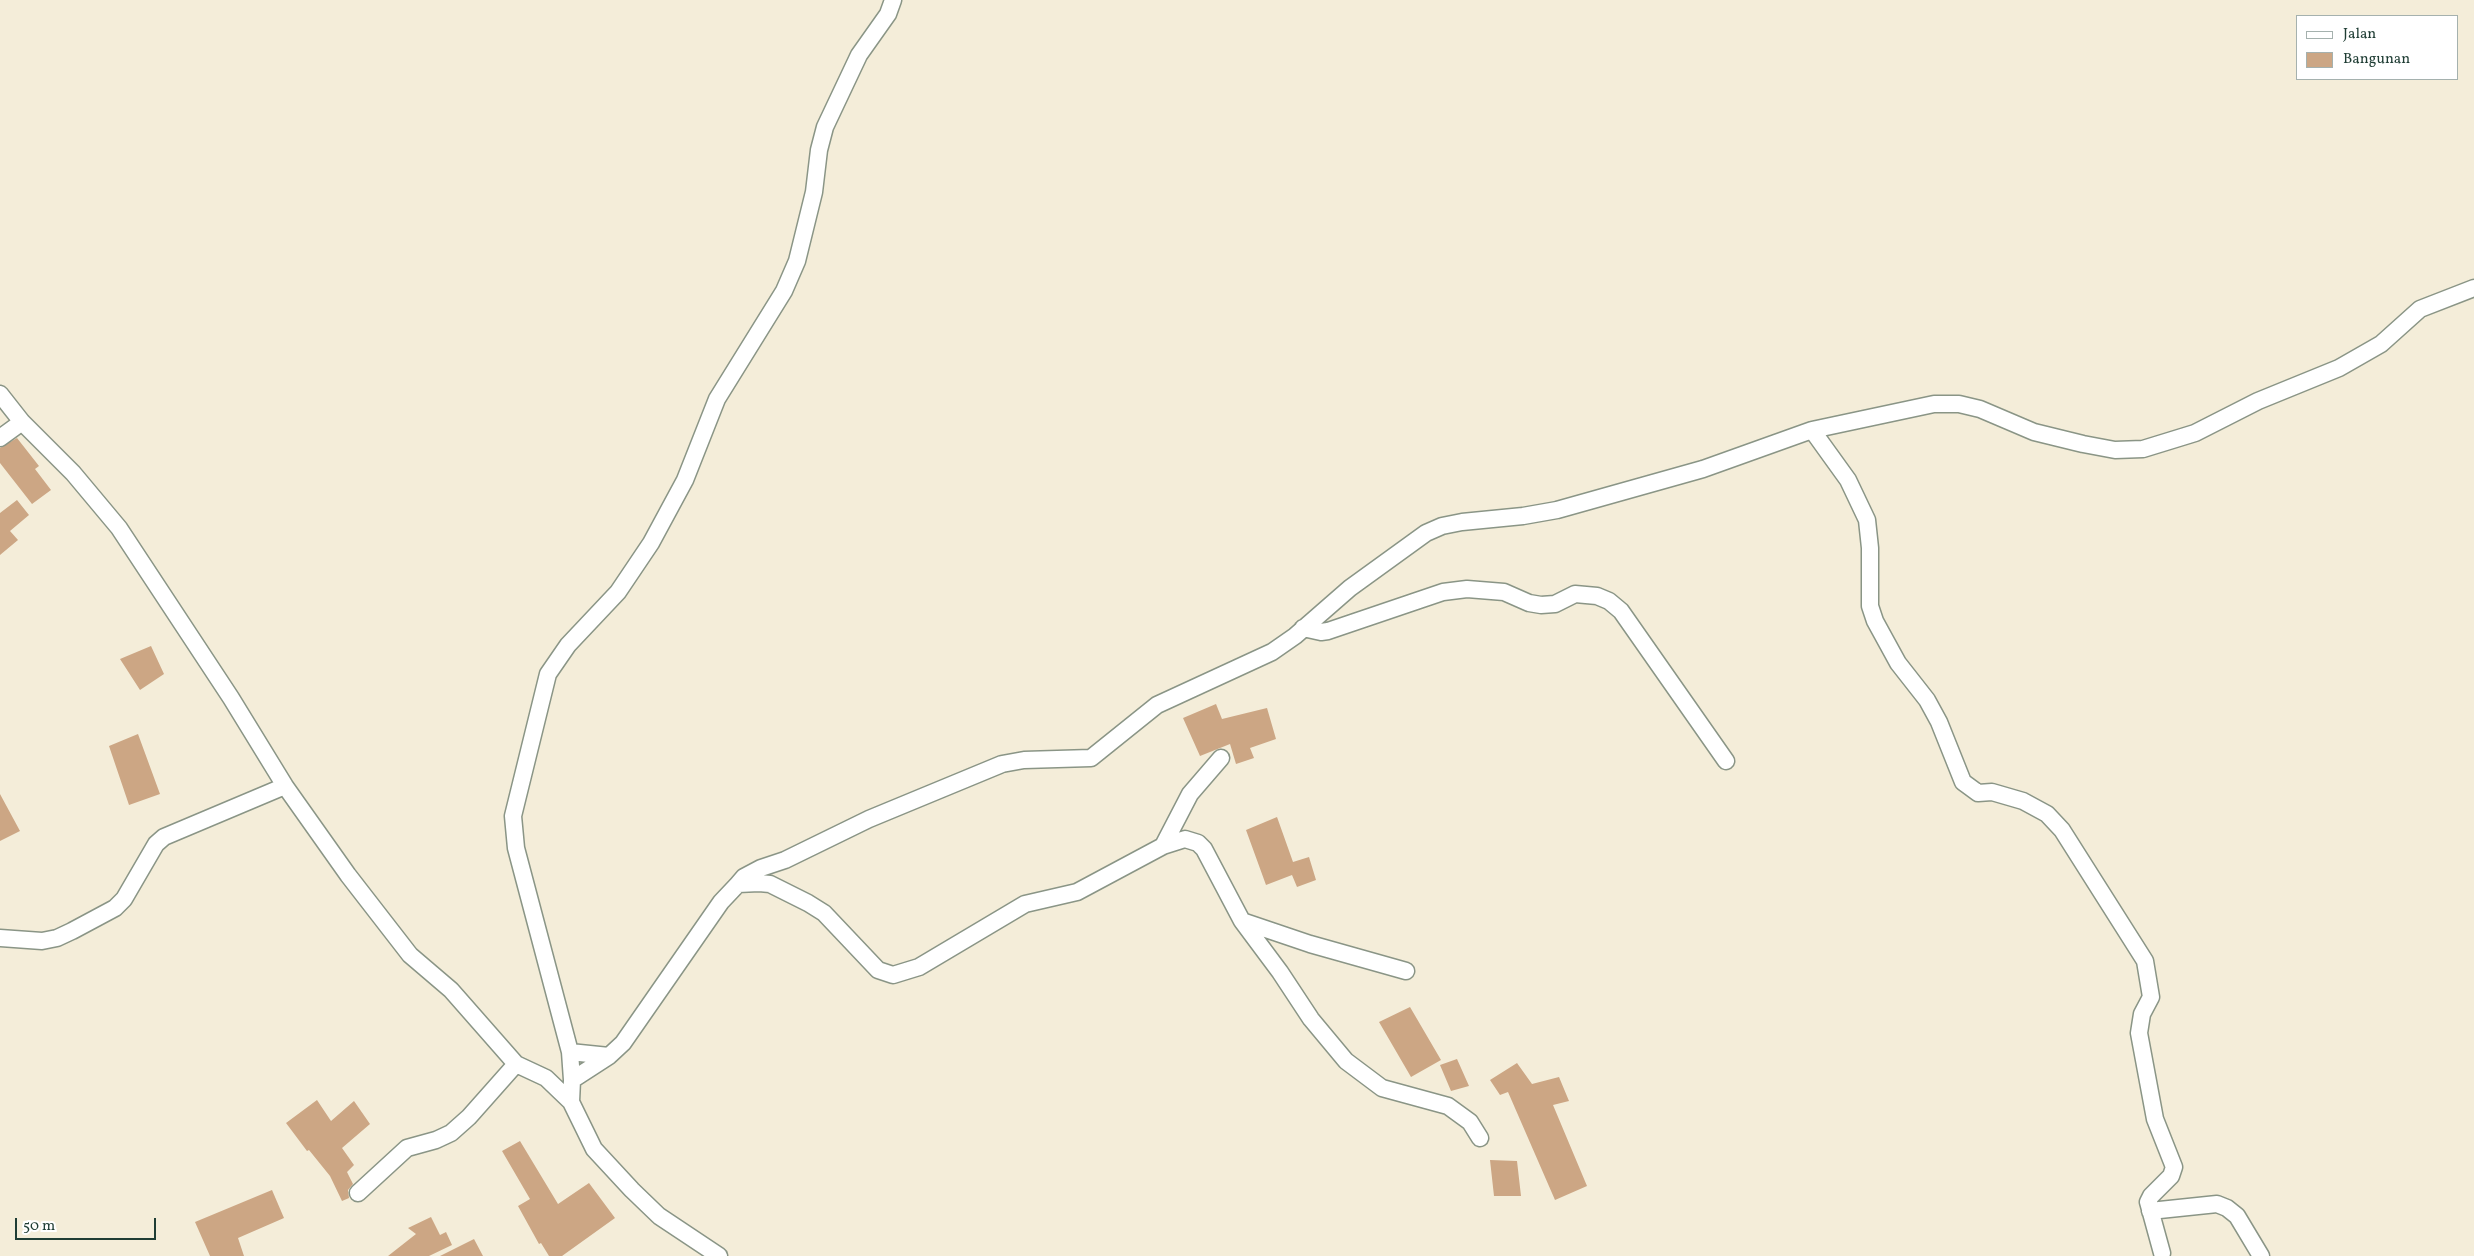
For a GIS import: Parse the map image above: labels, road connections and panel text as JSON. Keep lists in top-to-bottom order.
{
  "legend": ["Jalan", "Bangunan"],
  "scale_bar": "50 m"
}
